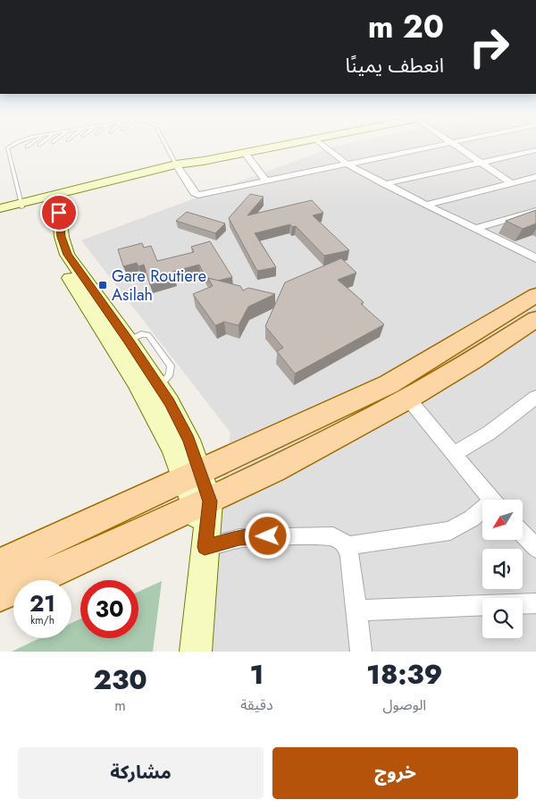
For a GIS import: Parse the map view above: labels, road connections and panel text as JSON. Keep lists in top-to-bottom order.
{
  "places": {
    "transit": ["Gare Routiere Asilah"]
  },
  "north": "bottom left",
  "page": {
    "turn": ["20 m", "انعطف يمينًا"],
    "speed": "21 km/h",
    "limit": "30",
    "eta": [
      "18:39",
      "الوصول",
      "1",
      "دقيقة",
      "230",
      "m"
    ],
    "buttons": ["خروج", "مشاركة"]
  }
}
